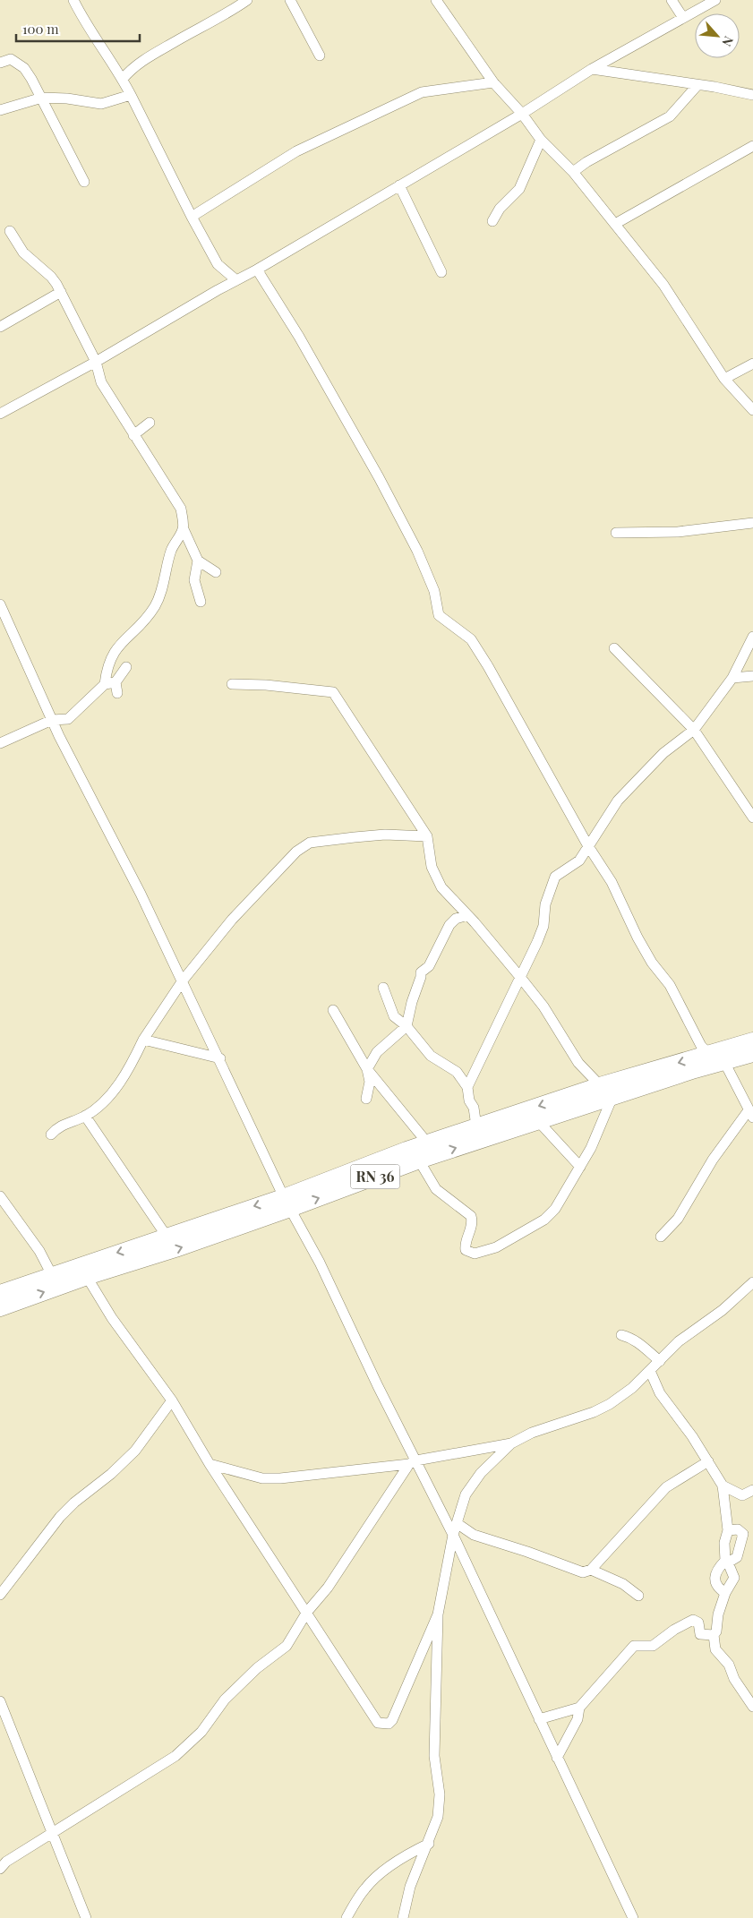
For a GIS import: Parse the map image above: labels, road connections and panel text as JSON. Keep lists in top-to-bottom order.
{
  "streets": {
    "main road": ["RN 36"]
  },
  "scale_bar": "100 m",
  "north": "bottom right"
}
